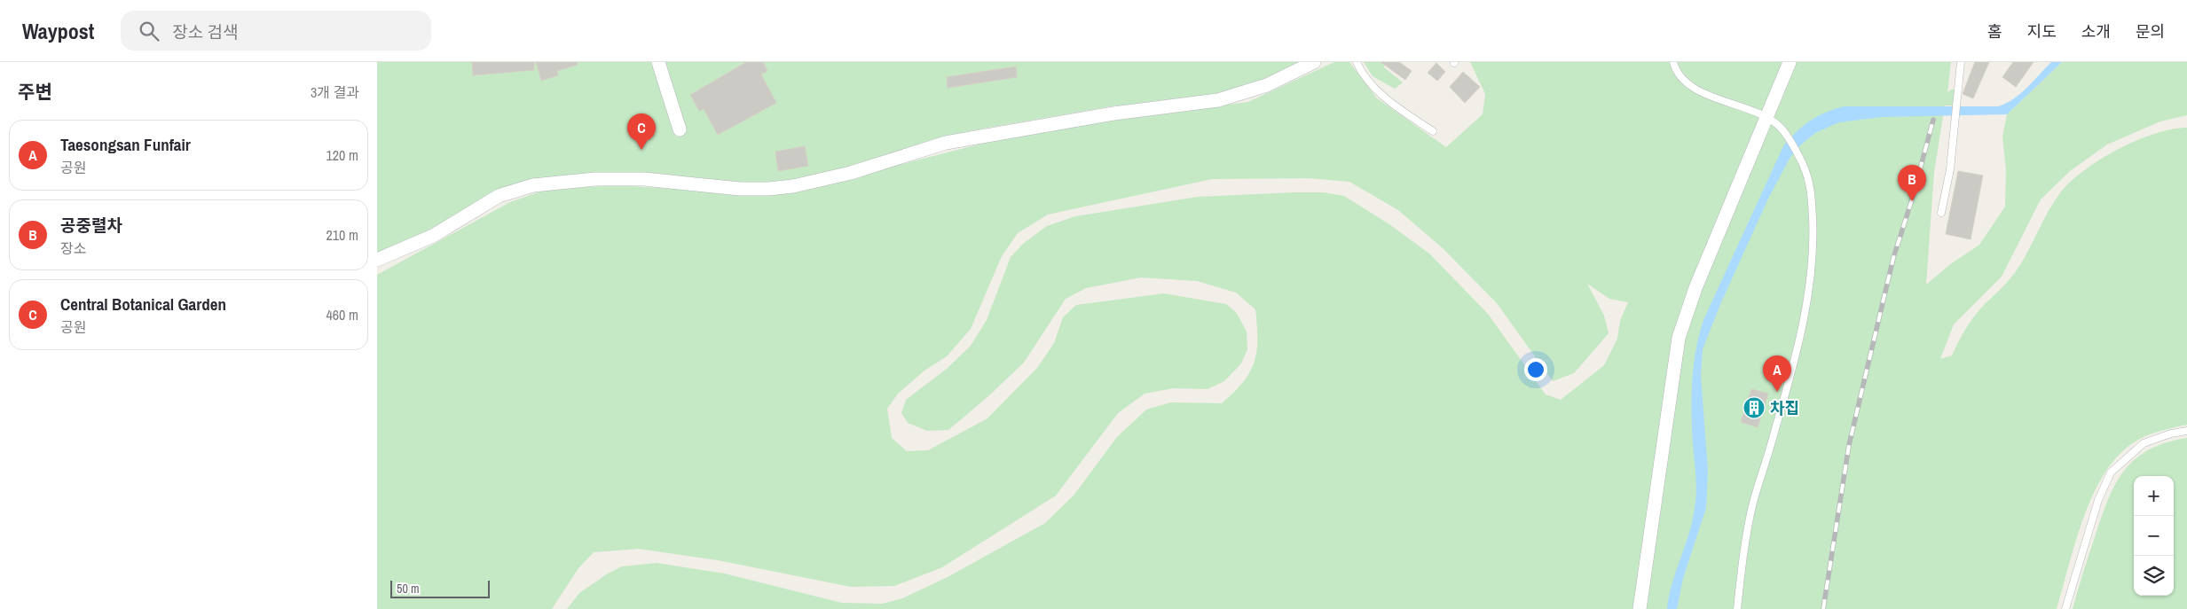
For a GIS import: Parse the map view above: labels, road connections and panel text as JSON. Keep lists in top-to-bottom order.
{
  "places": {
    "building": ["차집"]
  },
  "scale_bar": "50 m",
  "page": {
    "header": "Waypost",
    "search": "장소 검색",
    "nav": [
      "홈",
      "지도",
      "소개",
      "문의"
    ],
    "heading": ["주변", "3개 결과"],
    "pins": ["C", "B", "A"],
    "list": [
      {
        "mark": "A",
        "name": "Taesongsan Funfair",
        "note": "공원",
        "value": "120 m"
      },
      {
        "mark": "B",
        "name": "공중렬차",
        "note": "장소",
        "value": "210 m"
      },
      {
        "mark": "C",
        "name": "Central Botanical Garden",
        "note": "공원",
        "value": "460 m"
      }
    ],
    "map_buttons": ["+", "−"],
    "scale": "50 m"
  }
}
